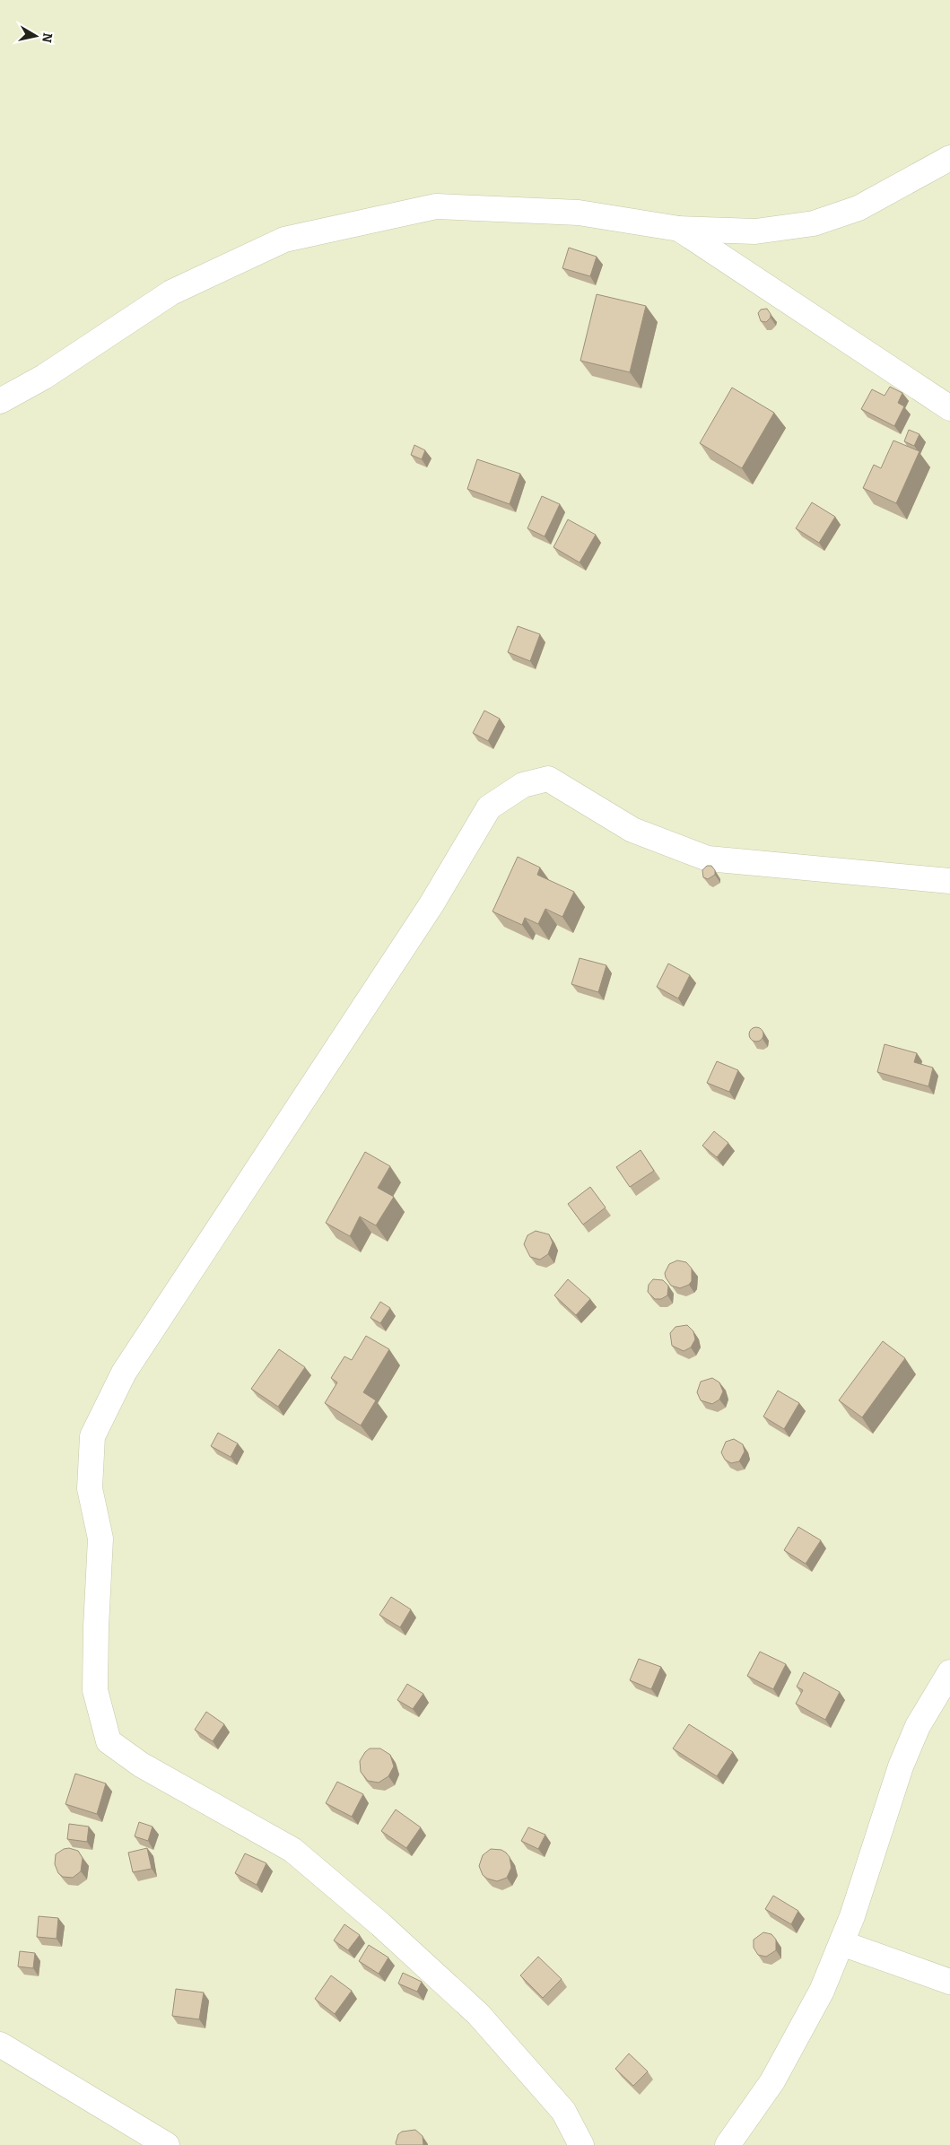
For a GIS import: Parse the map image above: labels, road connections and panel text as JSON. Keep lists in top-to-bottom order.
{
  "north": "right"
}
